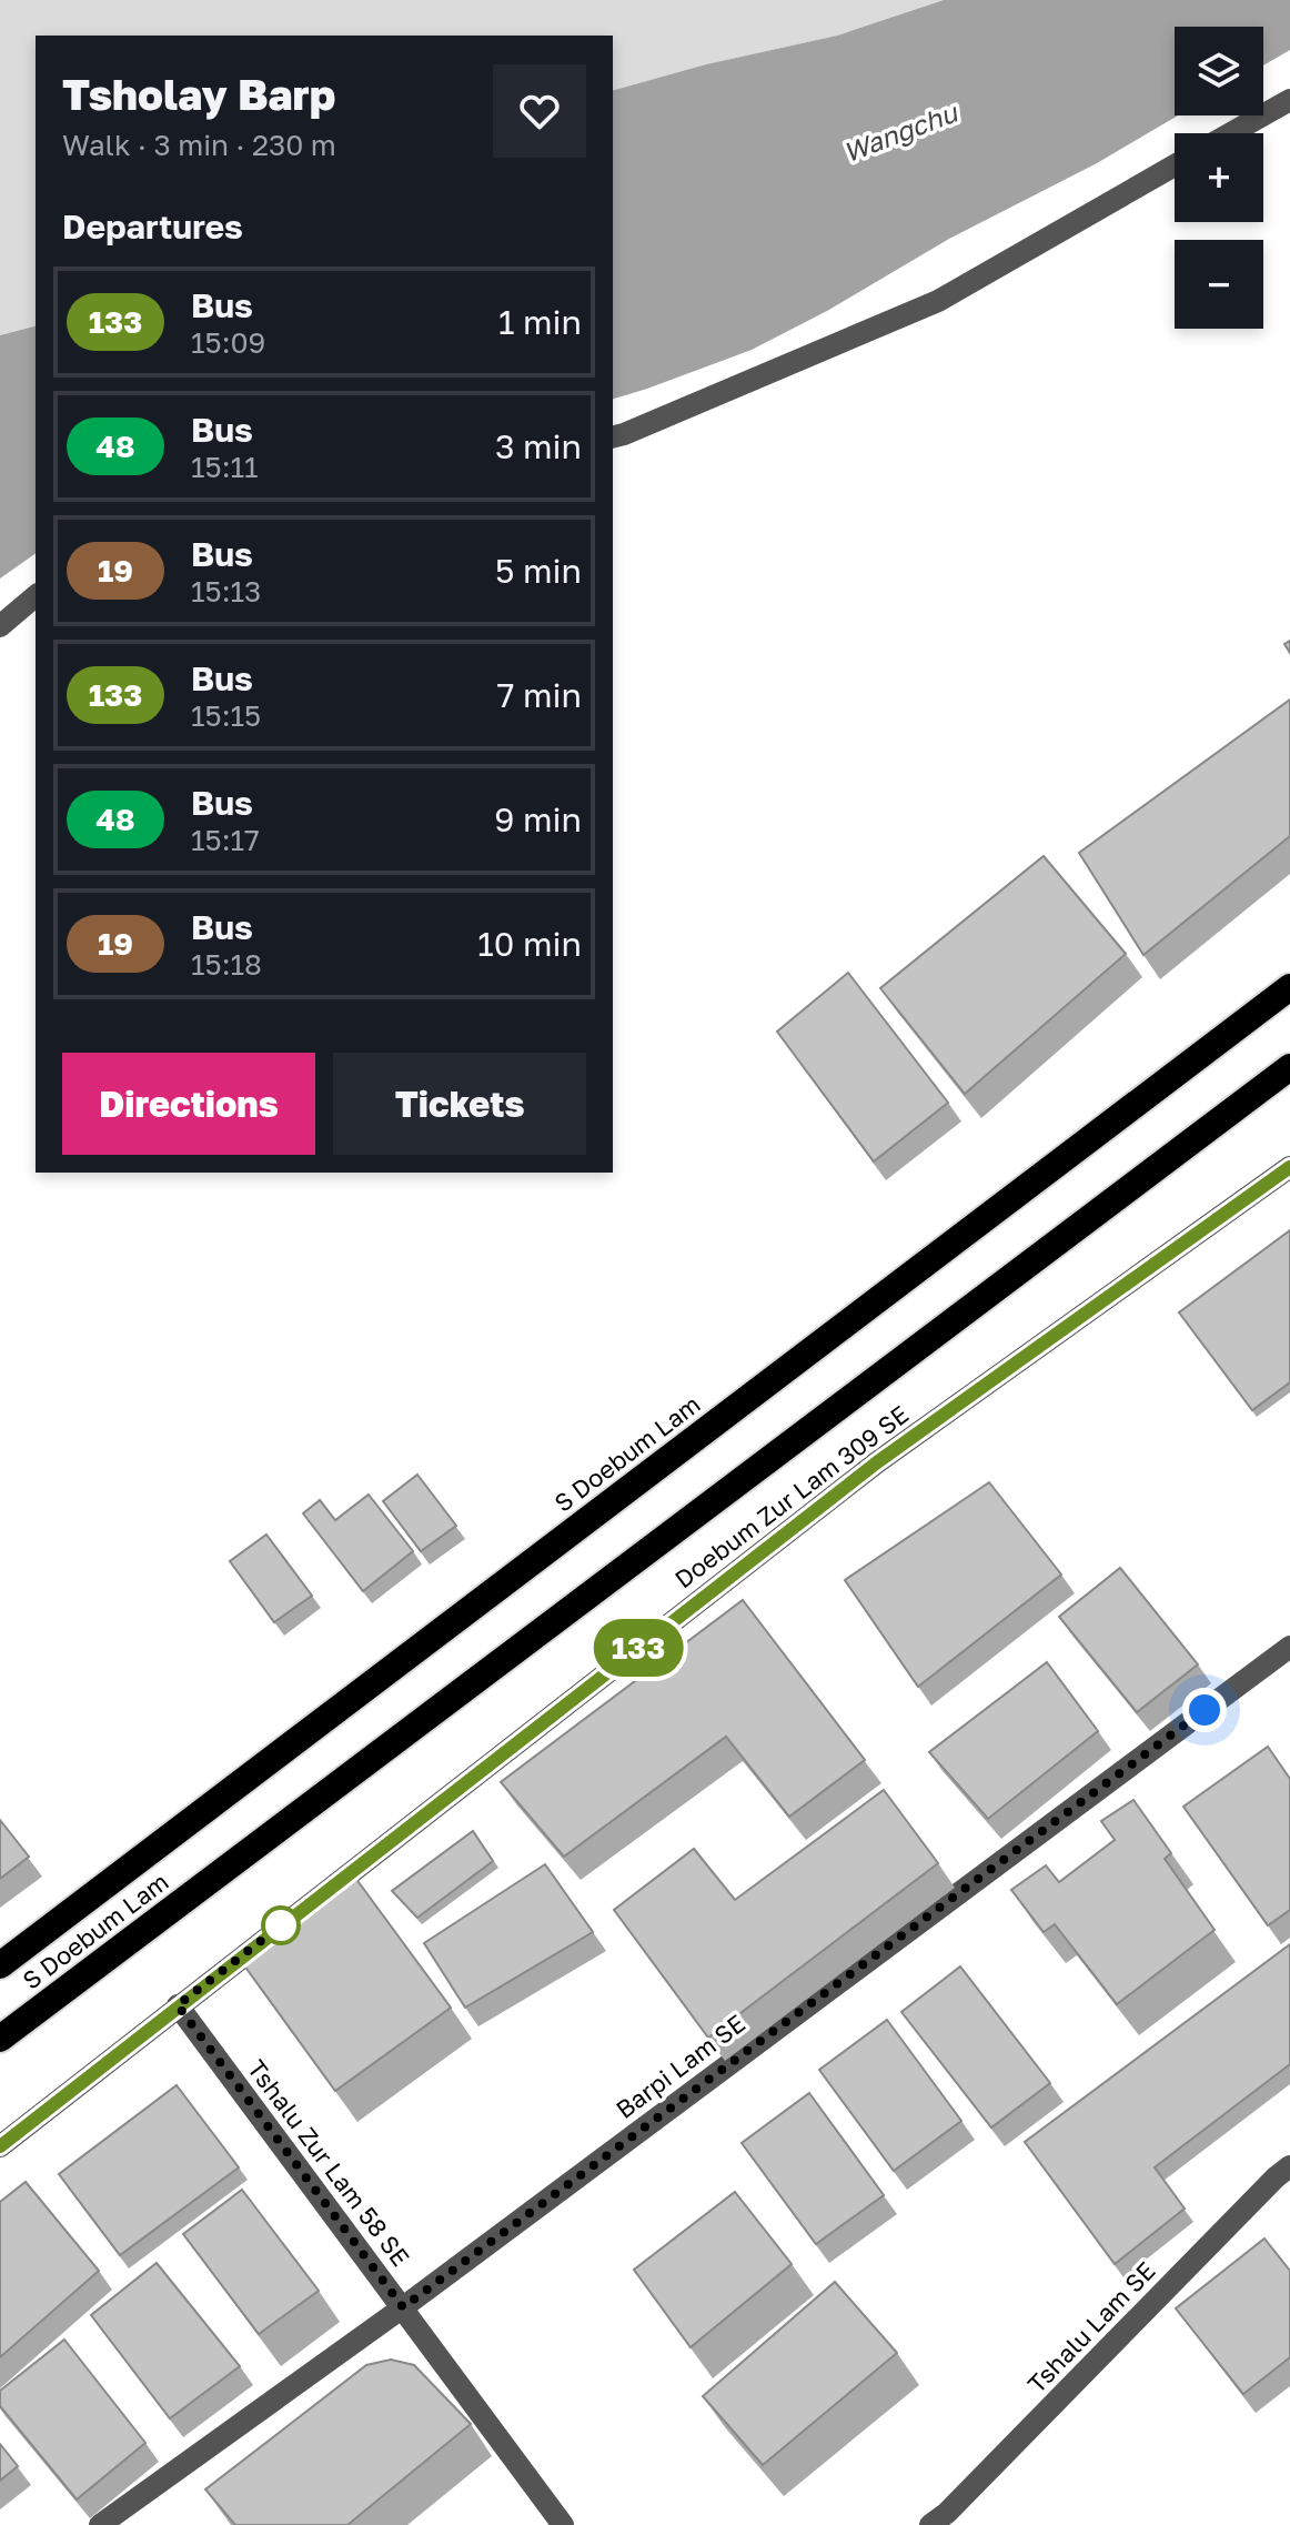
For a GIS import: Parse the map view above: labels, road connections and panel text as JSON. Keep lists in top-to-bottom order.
{
  "streets": {
    "highway": ["S Doebum Lam"],
    "street": [
      "Doebum Zur Lam 309 SE",
      "Barpi Lam SE",
      "Tshalu Zur Lam 58 SE",
      "Tshalu Lam SE"
    ]
  },
  "crossings": [
    ["Doebum Zur Lam 309 SE", "Tshalu Zur Lam 58 SE"],
    ["Barpi Lam SE", "Tshalu Zur Lam 58 SE"]
  ],
  "water": ["Wangchu"],
  "lines": ["bus line 133"],
  "page": {
    "on_map": "133",
    "map_buttons": ["+", "−"],
    "heading": [
      ["Tsholay Barp", "Walk · 3 min · 230 m"],
      "Departures"
    ],
    "list": [
      {
        "mark": "133",
        "name": "Bus",
        "note": "15:09",
        "value": "1 min"
      },
      {
        "mark": "48",
        "name": "Bus",
        "note": "15:11",
        "value": "3 min"
      },
      {
        "mark": "19",
        "name": "Bus",
        "note": "15:13",
        "value": "5 min"
      },
      {
        "mark": "133",
        "name": "Bus",
        "note": "15:15",
        "value": "7 min"
      },
      {
        "mark": "48",
        "name": "Bus",
        "note": "15:17",
        "value": "9 min"
      },
      {
        "mark": "19",
        "name": "Bus",
        "note": "15:18",
        "value": "10 min"
      }
    ],
    "buttons": ["Directions", "Tickets"]
  }
}
